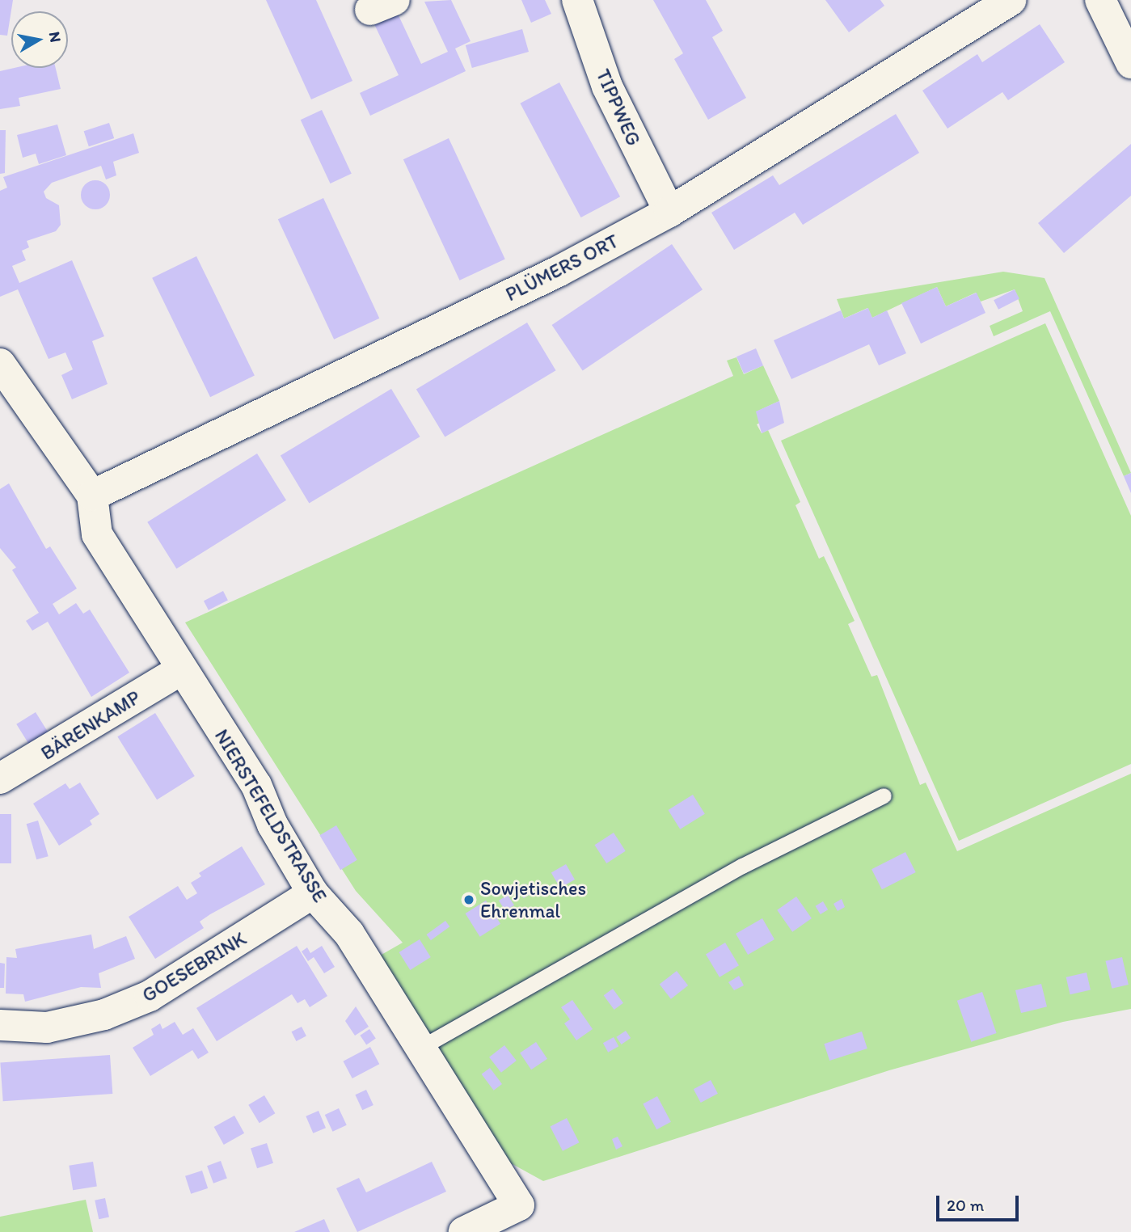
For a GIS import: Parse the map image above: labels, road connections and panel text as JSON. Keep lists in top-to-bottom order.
{
  "streets": {
    "street": [
      "TIPPWEG",
      "PLÜMERS ORT",
      "BÄRENKAMP",
      "NIERSTEFELDSTRASSE",
      "GOESEBRINK"
    ]
  },
  "crossings": [
    ["TIPPWEG", "PLÜMERS ORT"],
    ["PLÜMERS ORT", "NIERSTEFELDSTRASSE"],
    ["BÄRENKAMP", "NIERSTEFELDSTRASSE"],
    ["NIERSTEFELDSTRASSE", "GOESEBRINK"]
  ],
  "places": ["Sowjetisches Ehrenmal"],
  "scale_bar": "20 m",
  "north": "right"
}
